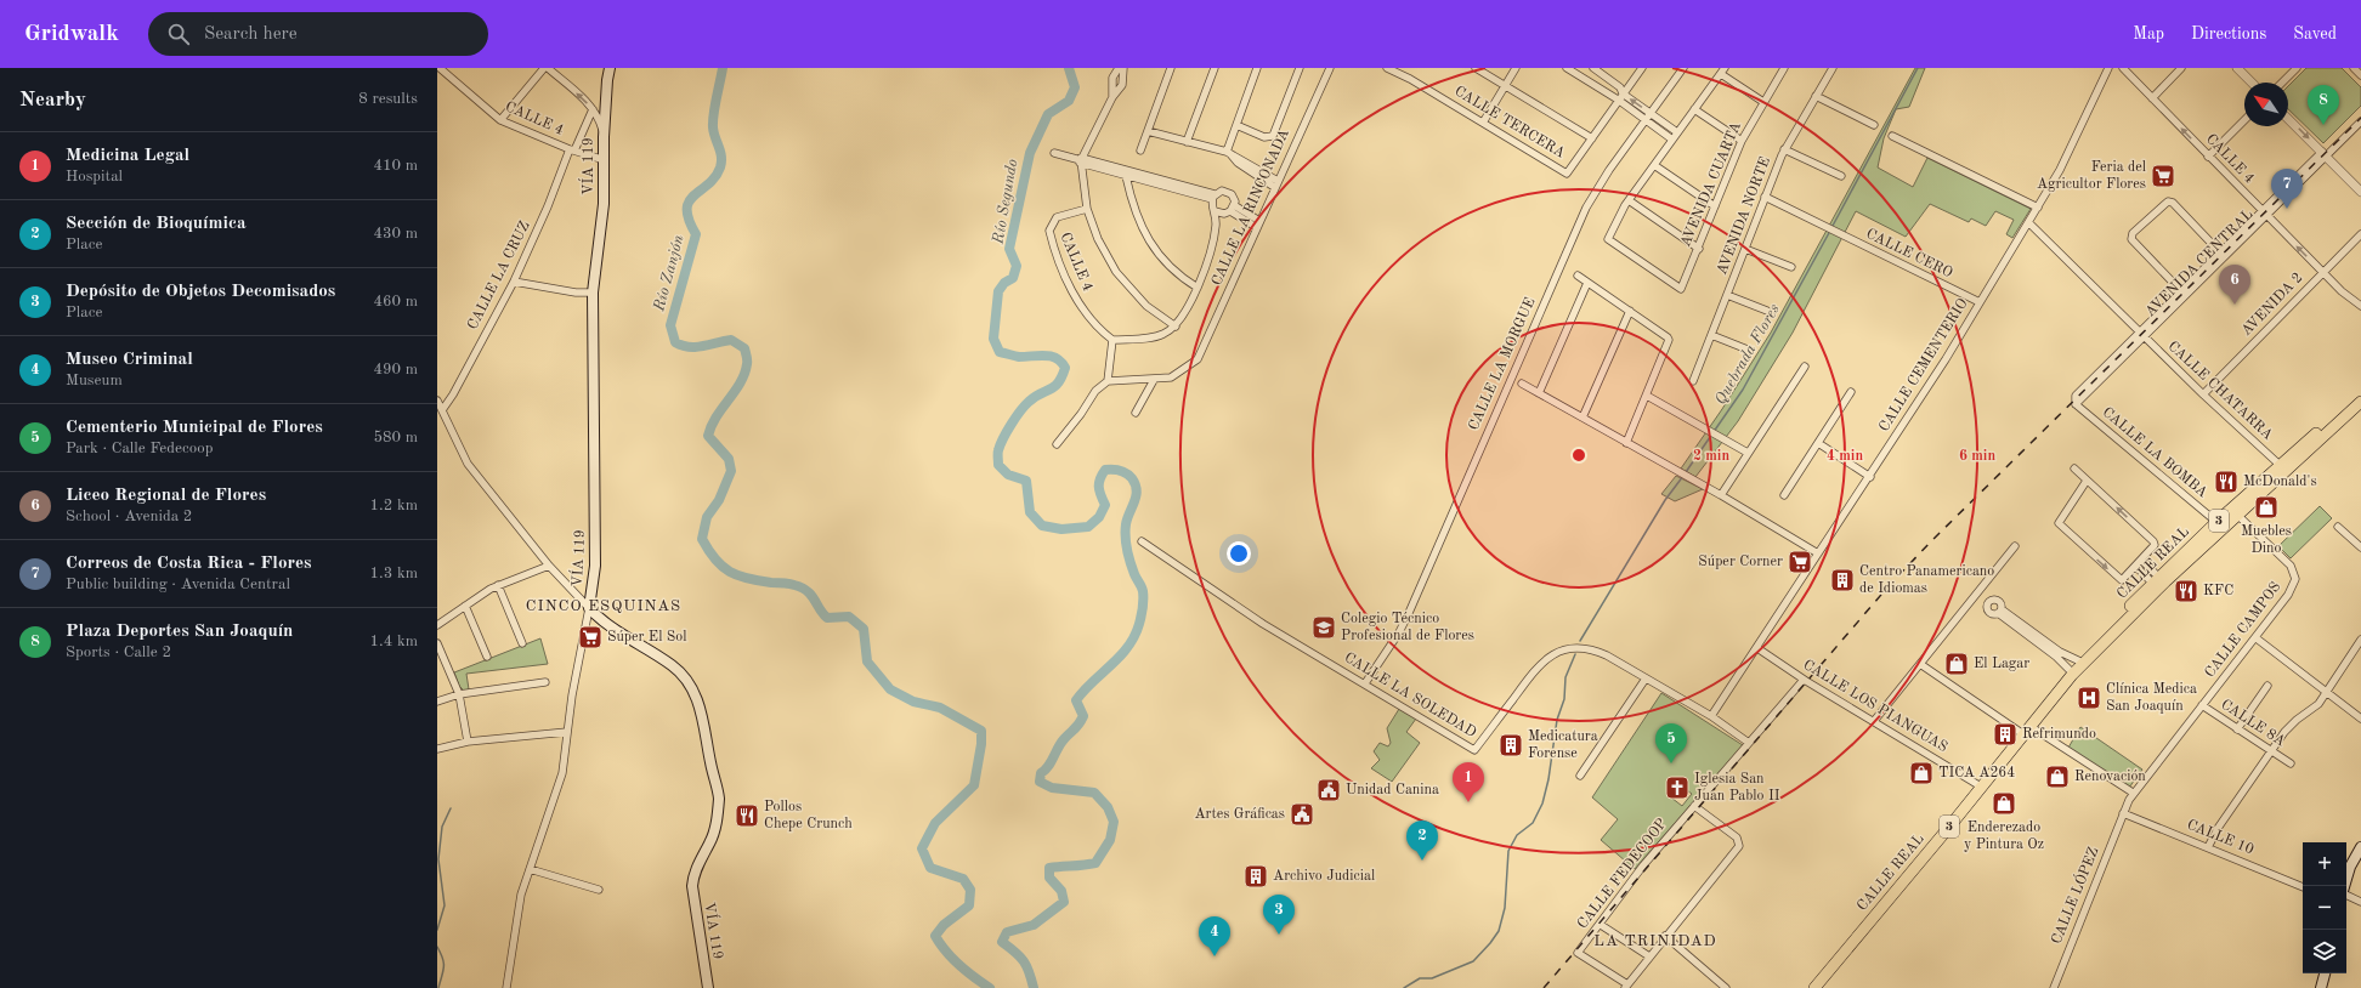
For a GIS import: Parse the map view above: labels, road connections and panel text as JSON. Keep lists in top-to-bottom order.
{
  "streets": {
    "main road": ["VÍA 119", "3", "CALLE REAL"],
    "street": [
      "CALLE 4",
      "CALLE TERCERA",
      "AVENIDA CUARTA",
      "CALLE LA RINCONADA",
      "AVENIDA NORTE",
      "CALLE CERO",
      "AVENIDA CENTRAL",
      "CALLE LA CRUZ",
      "AVENIDA 2",
      "CALLE LA MORGUE",
      "CALLE CEMENTERIO",
      "CALLE CHATARRA",
      "CALLE LA BOMBA",
      "CALLE CAMPOS",
      "CALLE LA SOLEDAD",
      "CALLE LOS PIANGUAS",
      "CALLE 8A",
      "CALLE 10",
      "CALLE FEDECOOP",
      "CALLE LÓPEZ"
    ]
  },
  "crossings": [
    ["CALLE 4", "VÍA 119"],
    ["CALLE 4", "AVENIDA CENTRAL"],
    ["CALLE 4", "CALLE LA CRUZ"],
    ["CALLE 4", "AVENIDA 2"],
    ["AVENIDA NORTE", "CALLE CERO"],
    ["CALLE CERO", "CALLE CEMENTERIO"],
    ["AVENIDA CENTRAL", "CALLE CHATARRA"],
    ["AVENIDA CENTRAL", "CALLE LA BOMBA"],
    ["AVENIDA 2", "CALLE CHATARRA"],
    ["CALLE LA MORGUE", "CALLE LA SOLEDAD"],
    ["CALLE CEMENTERIO", "CALLE CHATARRA"],
    ["CALLE CEMENTERIO", "CALLE LA SOLEDAD"],
    ["CALLE CEMENTERIO", "CALLE LOS PIANGUAS"],
    ["CALLE CHATARRA", "CALLE REAL"],
    ["CALLE LA BOMBA", "CALLE REAL"],
    ["CALLE REAL", "CALLE CAMPOS"],
    ["CALLE REAL", "CALLE LOS PIANGUAS"],
    ["CALLE CAMPOS", "CALLE 8A"],
    ["CALLE CAMPOS", "CALLE 10"],
    ["CALLE CAMPOS", "CALLE LÓPEZ"],
    ["CALLE LA SOLEDAD", "CALLE FEDECOOP"],
    ["CALLE LOS PIANGUAS", "CALLE FEDECOOP"],
    ["CALLE 10", "CALLE LÓPEZ"]
  ],
  "districts": ["CINCO ESQUINAS", "LA TRINIDAD"],
  "water": ["Río Segundo", "Río Zanjón", "Quebrada Flores"],
  "places": {
    "supermarket": ["Feria del Agricultor Flores", "Súper Corner", "Súper El Sol"],
    "restaurant": ["McDonald's", "KFC", "Pollos Chepe Crunch"],
    "shop": [
      "Muebles Dino",
      "El Lagar",
      "TICA A264",
      "Renovación",
      "Enderezado y Pintura Oz"
    ],
    "building": [
      "Centro Panamericano de Idiomas",
      "Refrimundo",
      "Medicatura Forense",
      "Archivo Judicial"
    ],
    "school or university": ["Colegio Técnico Profesional de Flores"],
    "hospital": ["Clínica Medica San Joaquín"],
    "church": ["Iglesia San Juan Pablo II"],
    "public building": ["Unidad Canina", "Artes Gráficas"]
  },
  "north": "top left",
  "page": {
    "header": "Gridwalk",
    "search": "Search here",
    "nav": ["Map", "Directions", "Saved"],
    "heading": ["Nearby", "8 results"],
    "pins": [
      "8",
      "7",
      "6",
      "5",
      "1",
      "2",
      "3",
      "4"
    ],
    "list": [
      {
        "mark": "1",
        "name": "Medicina Legal",
        "note": "Hospital",
        "value": "410 m"
      },
      {
        "mark": "2",
        "name": "Sección de Bioquímica",
        "note": "Place",
        "value": "430 m"
      },
      {
        "mark": "3",
        "name": "Depósito de Objetos Decomisados",
        "note": "Place",
        "value": "460 m"
      },
      {
        "mark": "4",
        "name": "Museo Criminal",
        "note": "Museum",
        "value": "490 m"
      },
      {
        "mark": "5",
        "name": "Cementerio Municipal de Flores",
        "note": "Park · Calle Fedecoop",
        "value": "580 m"
      },
      {
        "mark": "6",
        "name": "Liceo Regional de Flores",
        "note": "School · Avenida 2",
        "value": "1.2 km"
      },
      {
        "mark": "7",
        "name": "Correos de Costa Rica - Flores",
        "note": "Public building · Avenida Central",
        "value": "1.3 km"
      },
      {
        "mark": "8",
        "name": "Plaza Deportes San Joaquín",
        "note": "Sports · Calle 2",
        "value": "1.4 km"
      }
    ],
    "map_buttons": ["+", "−"]
  },
  "rings": ["2 min", "4 min", "6 min"]
}
